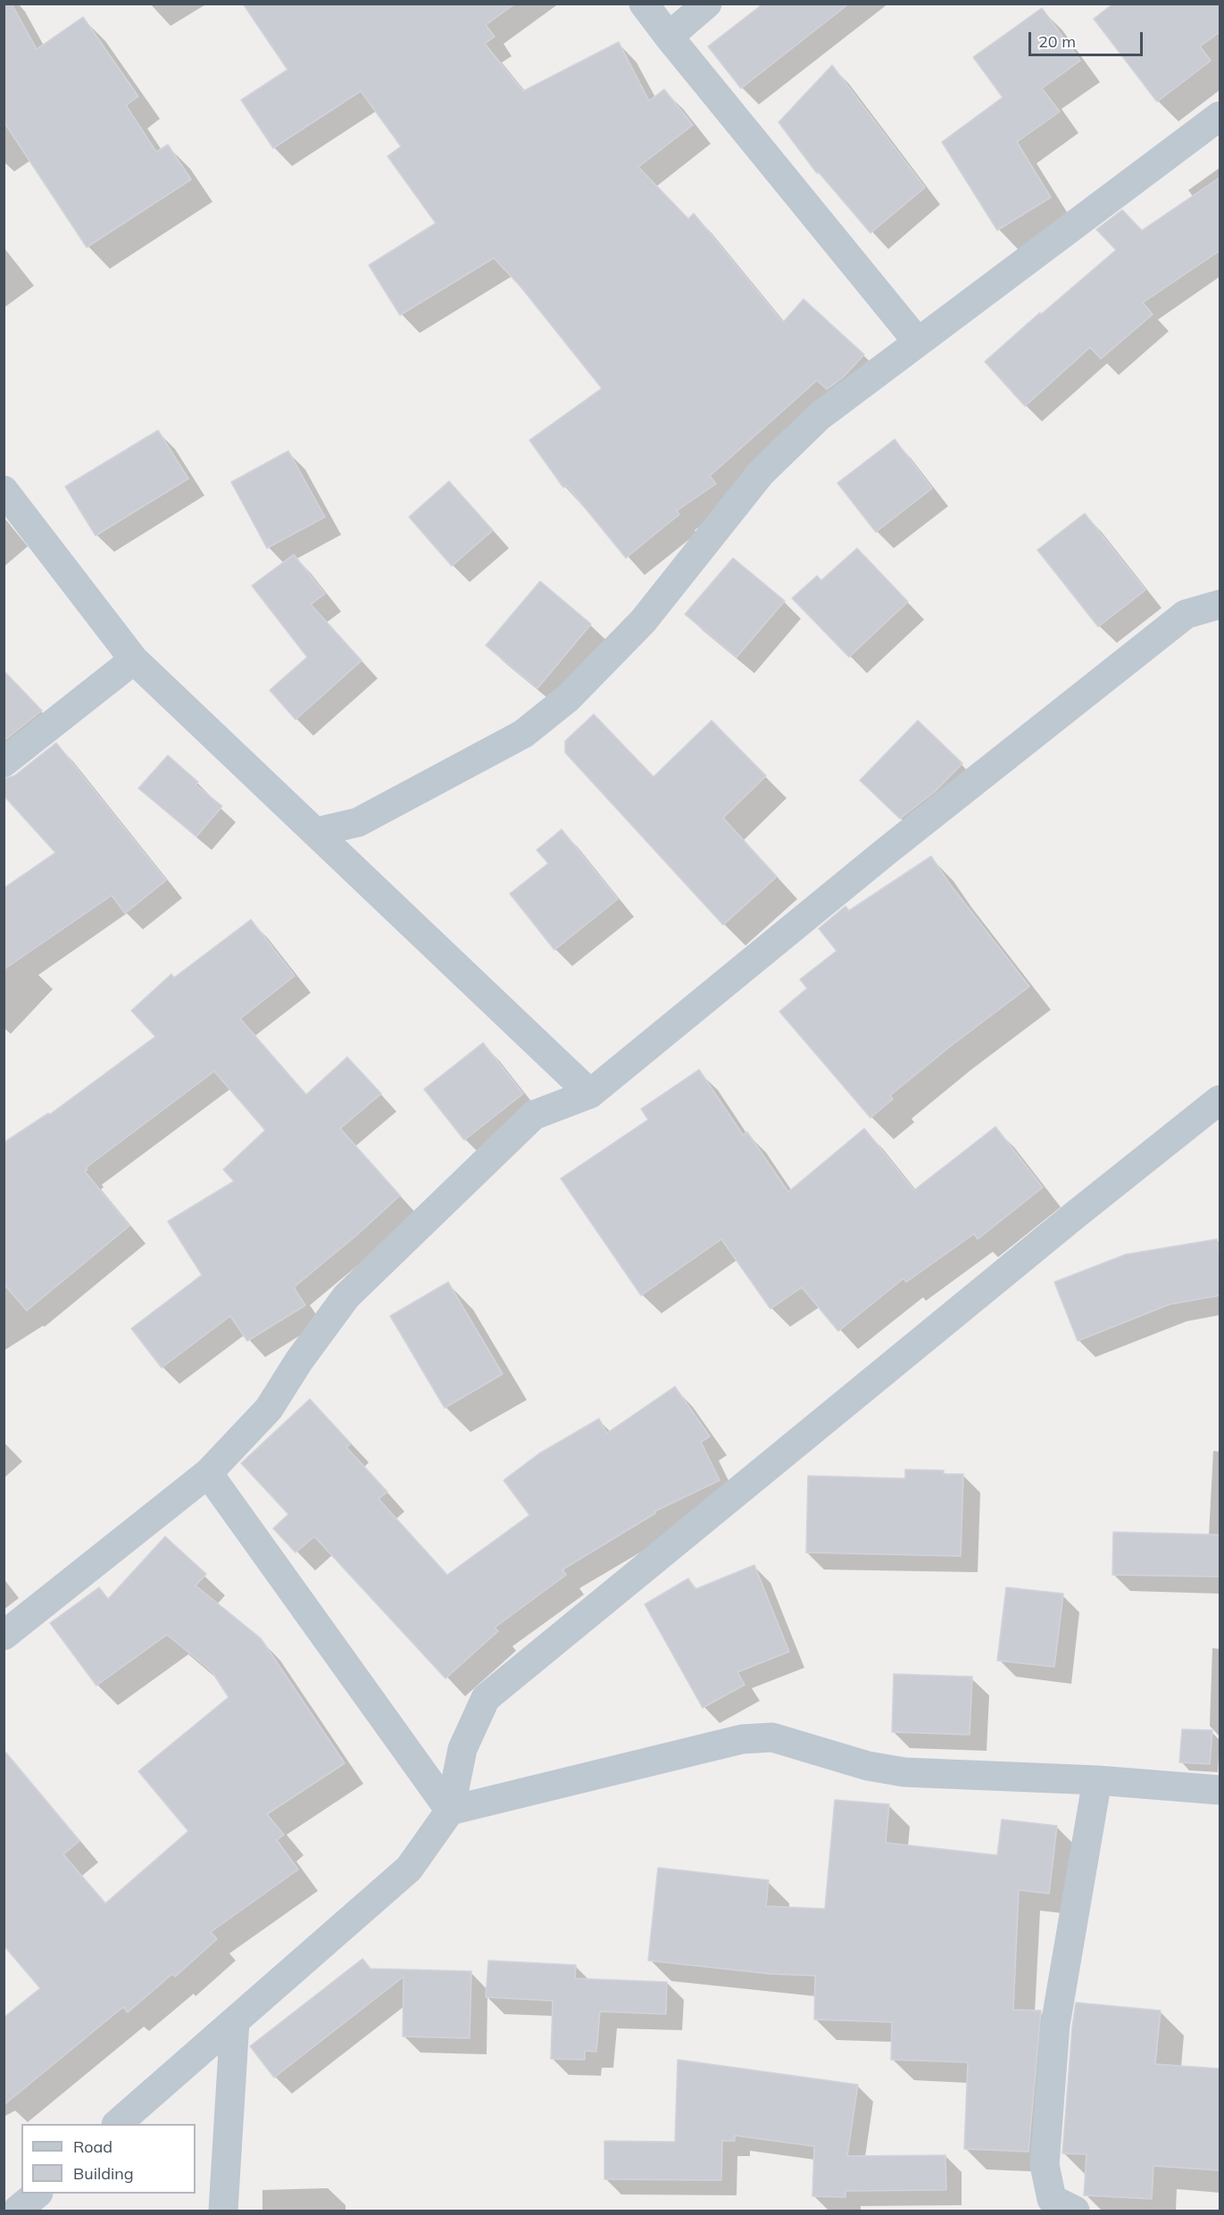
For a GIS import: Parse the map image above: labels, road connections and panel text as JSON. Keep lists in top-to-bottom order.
{
  "legend": ["Road", "Building"],
  "scale_bar": "20 m"
}
